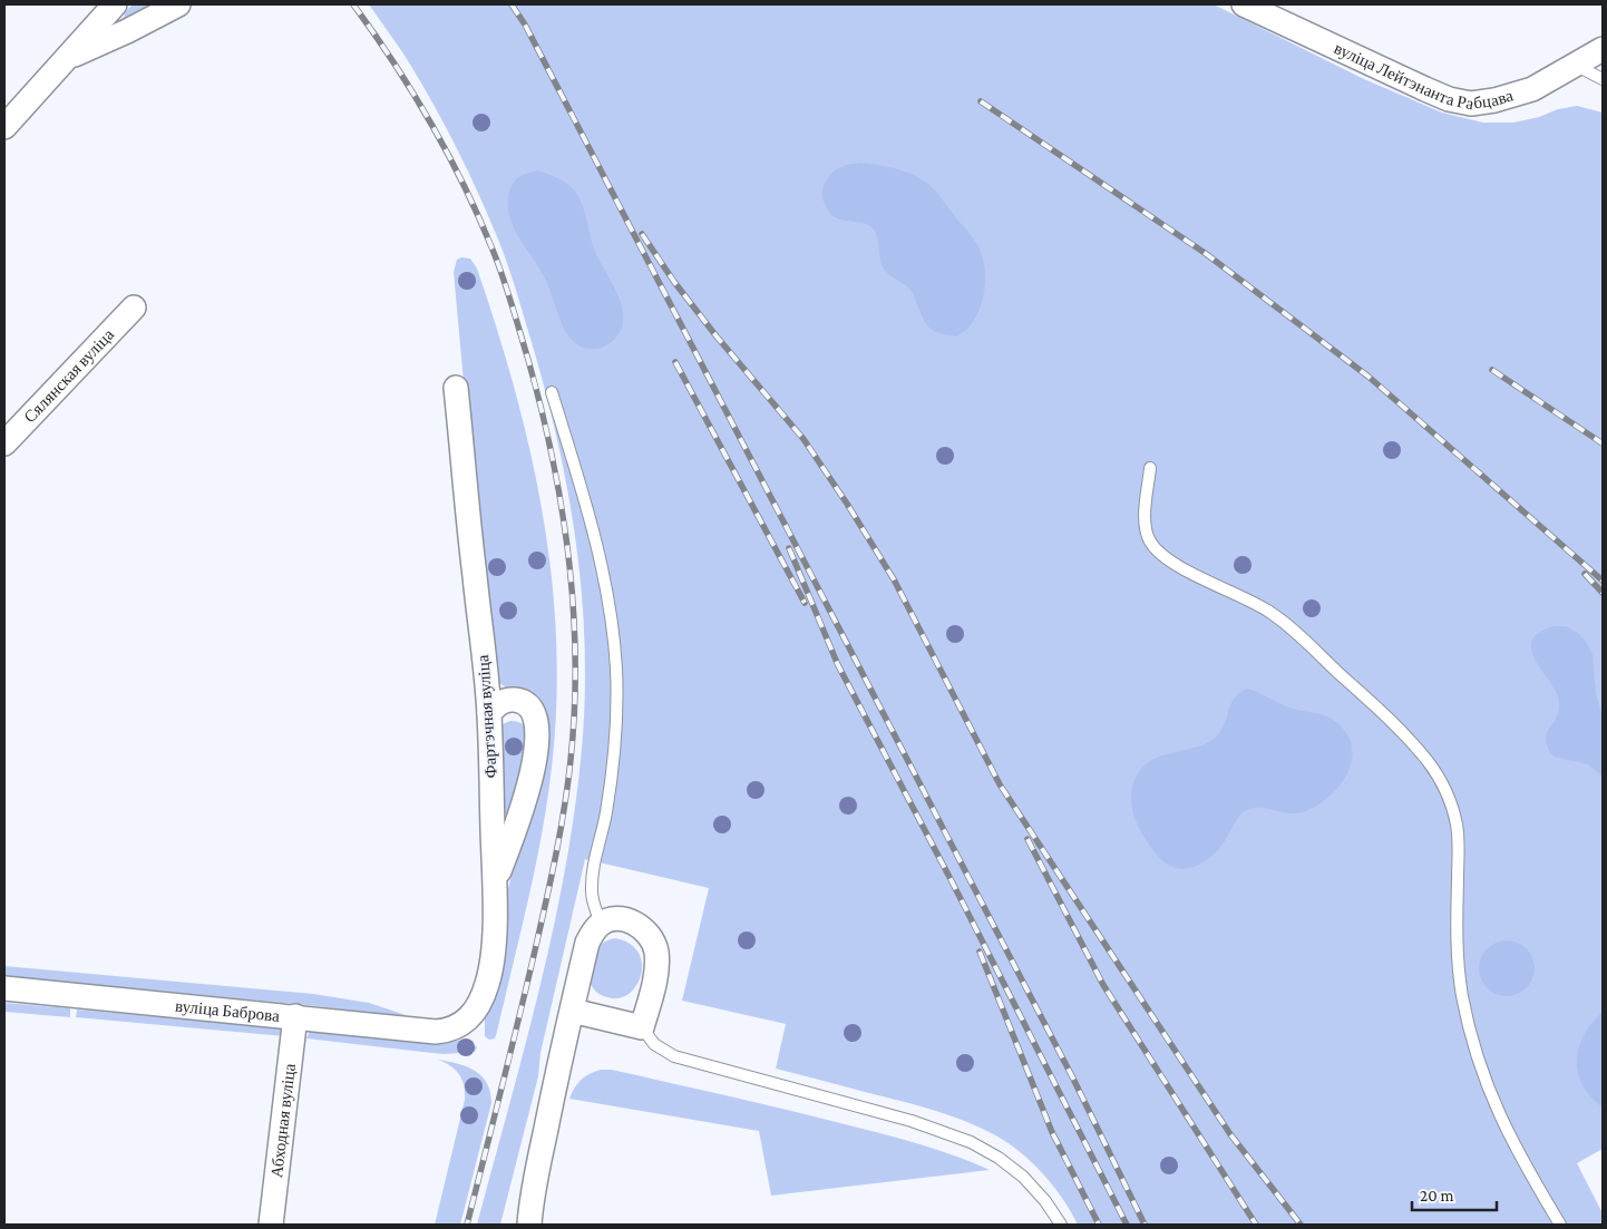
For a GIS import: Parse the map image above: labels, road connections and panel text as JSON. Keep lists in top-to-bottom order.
{
  "streets": {
    "street": [
      "вуліца Лейтэнанта Рабцава",
      "Сялянская вуліца",
      "Фартэчная вуліца",
      "вуліца Баброва",
      "Абходная вуліца"
    ]
  },
  "crossings": [
    ["Фартэчная вуліца", "вуліца Баброва"],
    ["вуліца Баброва", "Абходная вуліца"]
  ],
  "scale_bar": "20 m"
}
